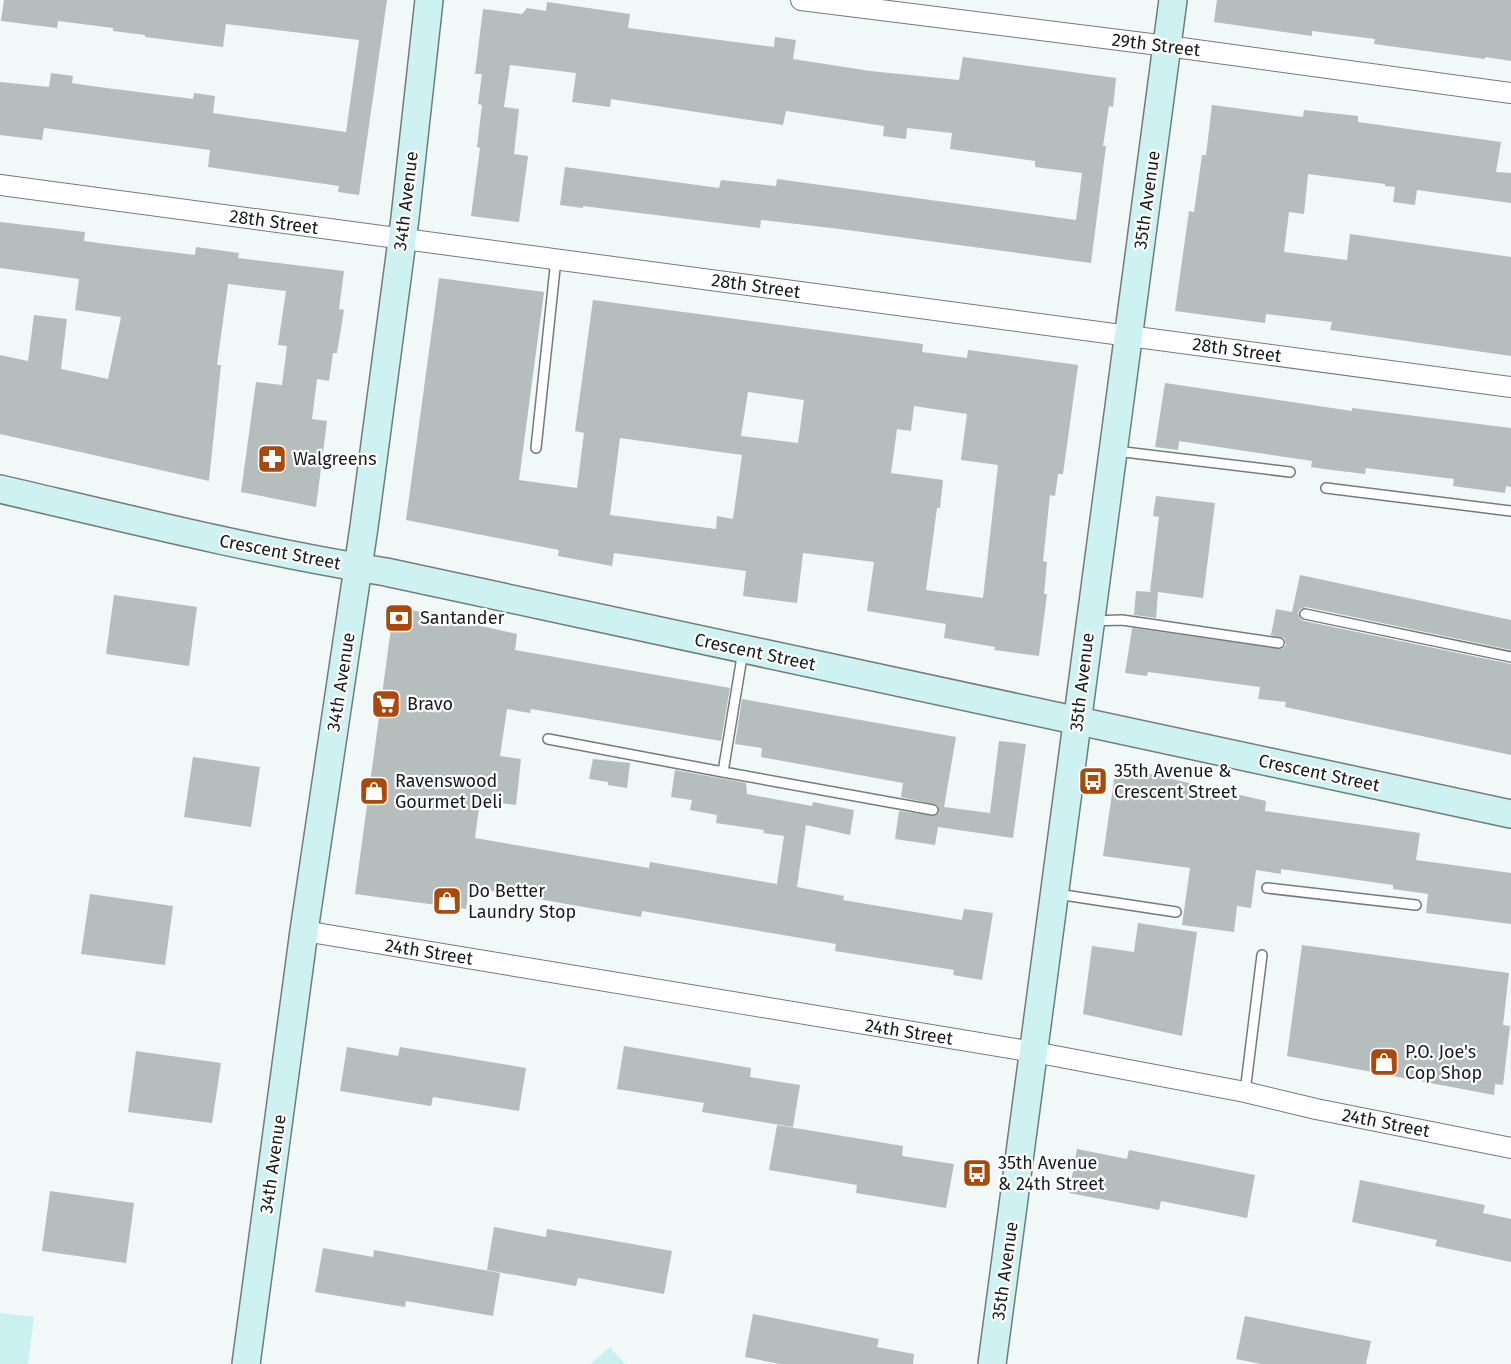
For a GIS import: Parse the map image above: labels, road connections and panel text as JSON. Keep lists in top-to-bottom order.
{
  "streets": {
    "street": [
      "29th Street",
      "35th Avenue",
      "34th Avenue",
      "28th Street",
      "Crescent Street",
      "24th Street"
    ]
  },
  "crossings": [
    ["29th Street", "35th Avenue"],
    ["35th Avenue", "28th Street"],
    ["35th Avenue", "Crescent Street"],
    ["35th Avenue", "24th Street"],
    ["34th Avenue", "28th Street"],
    ["34th Avenue", "Crescent Street"],
    ["34th Avenue", "24th Street"]
  ],
  "places": {
    "pharmacy": ["Walgreens"],
    "bank": ["Santander"],
    "supermarket": ["Bravo"],
    "bus stop": ["35th Avenue & Crescent Street", "35th Avenue & 24th Street"],
    "shop": ["Ravenswood Gourmet Deli", "Do Better Laundry Stop", "P.O. Joe's Cop Shop"]
  }
}
